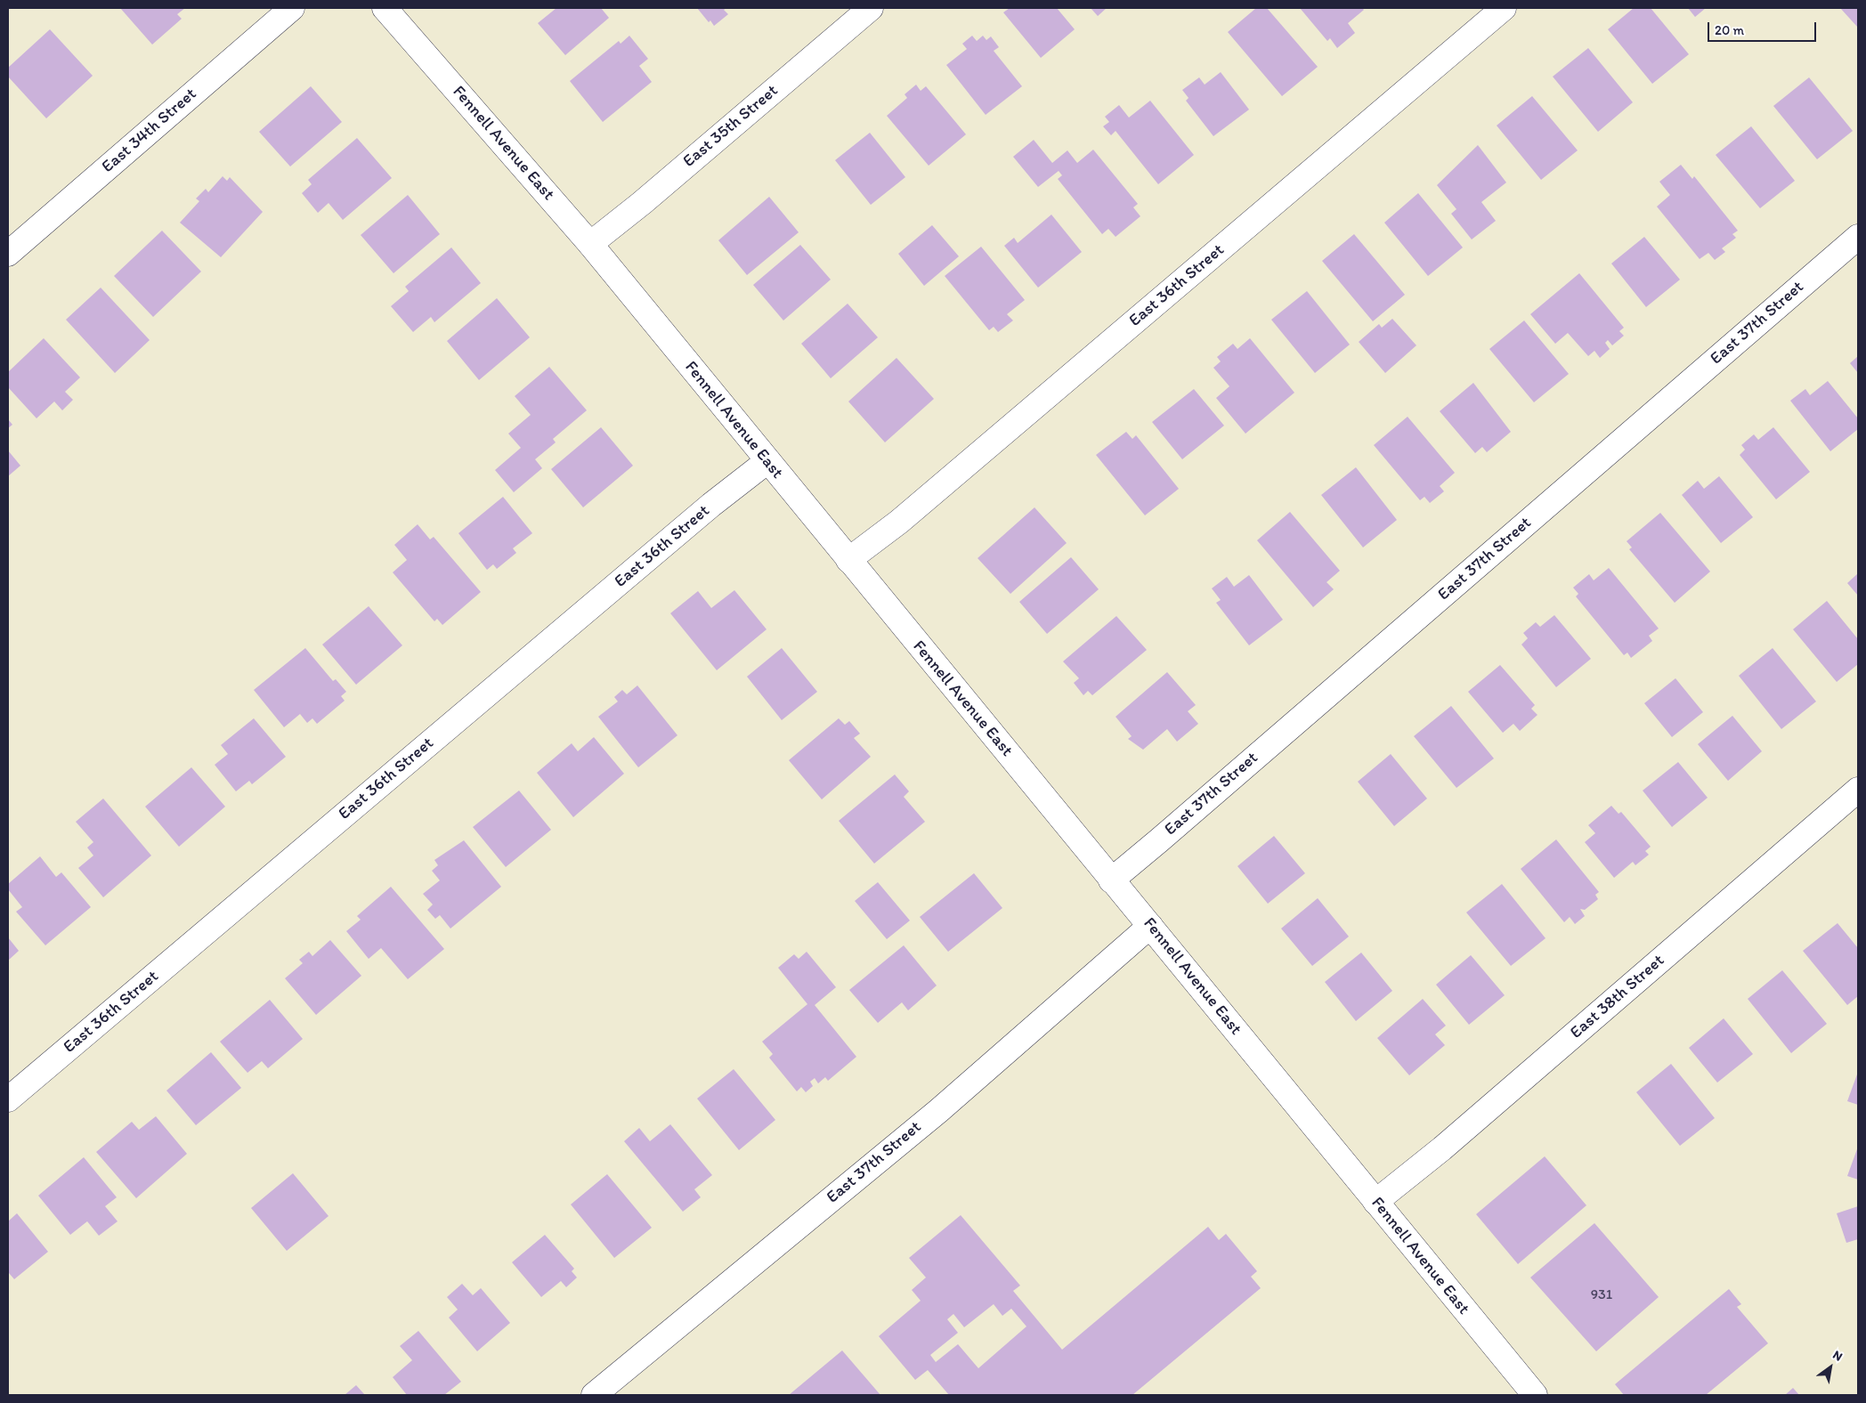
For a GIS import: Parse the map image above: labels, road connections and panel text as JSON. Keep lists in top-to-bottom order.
{
  "streets": {
    "street": [
      "East 35th Street",
      "East 34th Street",
      "Fennell Avenue East",
      "East 36th Street",
      "East 37th Street",
      "East 38th Street"
    ]
  },
  "crossings": [
    ["East 35th Street", "Fennell Avenue East"],
    ["Fennell Avenue East", "East 36th Street"],
    ["Fennell Avenue East", "East 37th Street"],
    ["Fennell Avenue East", "East 38th Street"]
  ],
  "house_numbers": ["931"],
  "scale_bar": "20 m",
  "north": "top right"
}
